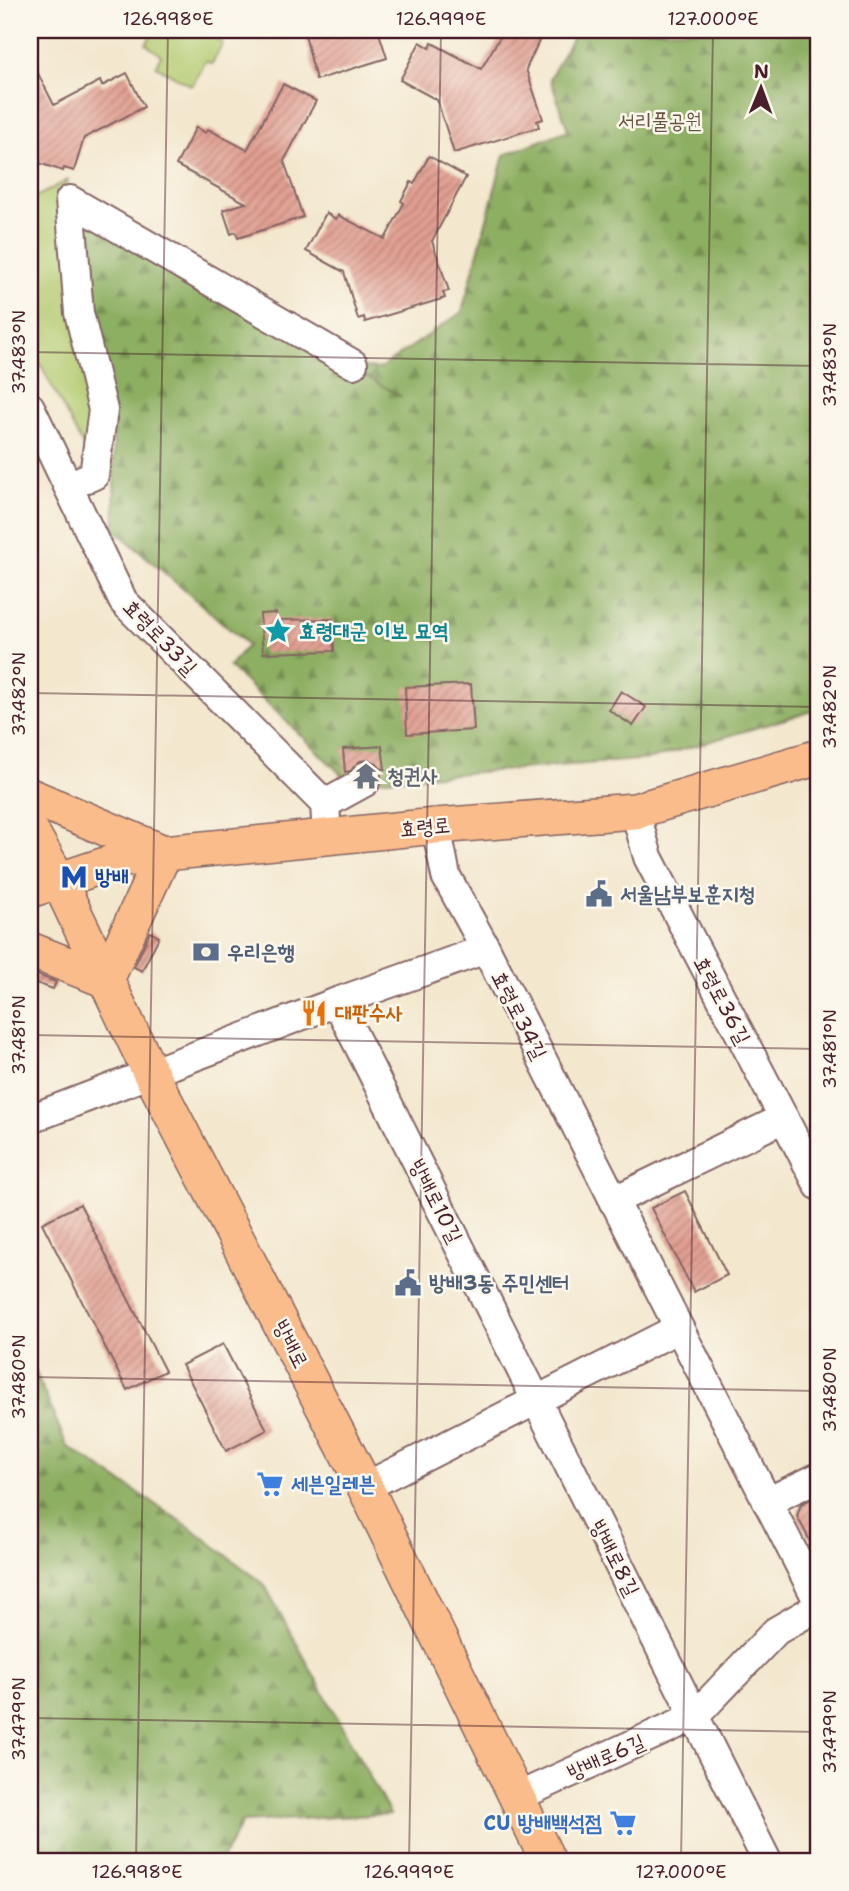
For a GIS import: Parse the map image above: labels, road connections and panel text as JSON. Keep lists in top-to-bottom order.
{
  "streets": {
    "main road": ["효령로", "방배로"],
    "street": [
      "효령로33길",
      "효령로36길",
      "효령로34길",
      "방배로10길",
      "방배로8길",
      "방배로6길"
    ]
  },
  "crossings": [
    ["효령로33길", "효령로"],
    ["효령로", "효령로36길"],
    ["효령로", "효령로34길"],
    ["효령로", "방배로"],
    ["효령로34길", "방배로6길"],
    ["방배로10길", "방배로8길"],
    ["방배로", "방배로6길"],
    ["방배로8길", "방배로6길"]
  ],
  "parks": ["서리풀공원"],
  "places": {
    "place": ["효령대군 이보 묘역"],
    "temple": ["청권사"],
    "metro station": ["방배"],
    "public building": ["서울남부보훈지청", "방배3동 주민센터"],
    "bank": ["우리은행"],
    "restaurant": ["대판수사"],
    "supermarket": ["세븐일레븐", "CU 방배백석점"]
  },
  "north": "top",
  "coordinates": [
    "126.998°E",
    "126.999°E",
    "127.000°E",
    "37.483°N",
    "37.482°N",
    "37.481°N",
    "37.480°N",
    "37.479°N"
  ]
}
